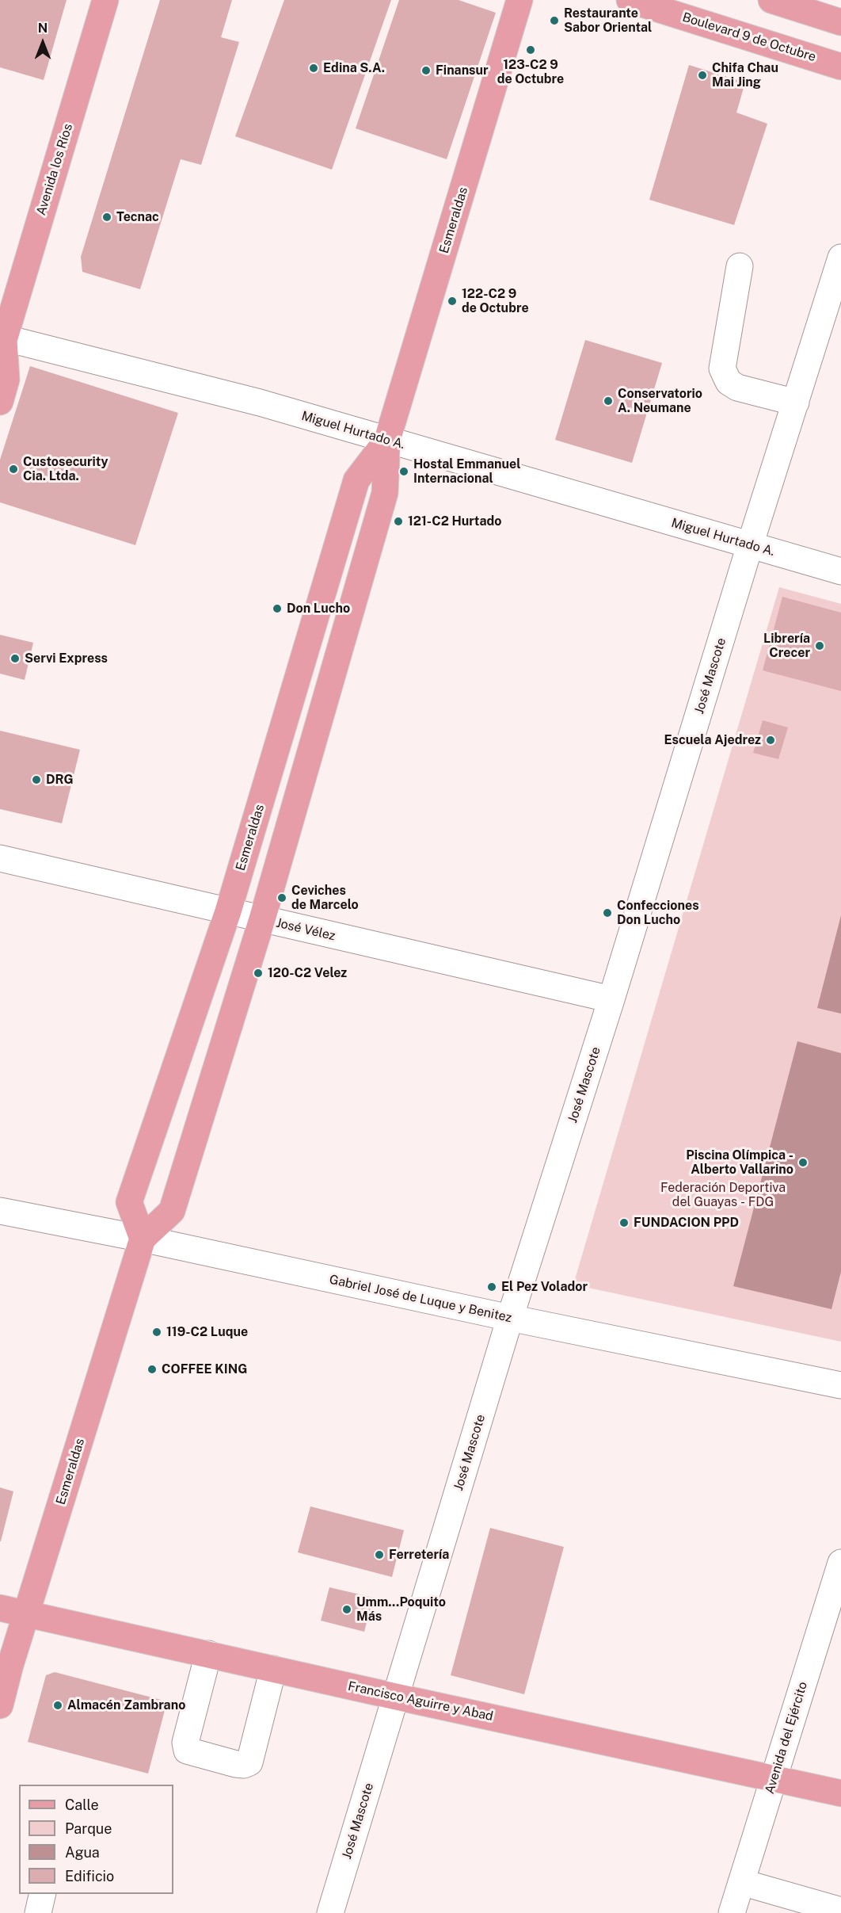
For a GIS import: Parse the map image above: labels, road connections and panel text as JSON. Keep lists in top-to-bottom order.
{
  "streets": {
    "main road": [
      "Boulevard 9 de Octubre",
      "Avenida los Ríos",
      "Esmeraldas",
      "Francisco Aguirre y Abad"
    ],
    "street": [
      "Miguel Hurtado A.",
      "José Mascote",
      "José Vélez",
      "Gabriel José de Luque y Benitez",
      "Avenida del Ejército"
    ]
  },
  "crossings": [
    ["Avenida los Ríos", "Miguel Hurtado A."],
    ["Esmeraldas", "Miguel Hurtado A."],
    ["Esmeraldas", "José Vélez"],
    ["Esmeraldas", "Gabriel José de Luque y Benitez"],
    ["Esmeraldas", "Francisco Aguirre y Abad"],
    ["Miguel Hurtado A.", "José Mascote"],
    ["José Mascote", "José Vélez"],
    ["José Mascote", "Gabriel José de Luque y Benitez"],
    ["José Mascote", "Francisco Aguirre y Abad"],
    ["Francisco Aguirre y Abad", "Avenida del Ejército"]
  ],
  "parks": ["Federación Deportiva del Guayas - FDG"],
  "places": [
    "Restaurante Sabor Oriental",
    "123-C2 9 de Octubre",
    "Edina S.A.",
    "Finansur",
    "Chifa Chau Mai Jing",
    "Tecnac",
    "122-C2 9 de Octubre",
    "Conservatorio A. Neumane",
    "Custosecurity Cia. Ltda.",
    "Hostal Emmanuel Internacional",
    "121-C2 Hurtado",
    "Don Lucho",
    "Librería Crecer",
    "Servi Express",
    "Escuela Ajedrez",
    "DRG",
    "Ceviches de Marcelo",
    "Confecciones Don Lucho",
    "120-C2 Velez",
    "Piscina Olímpica - Alberto Vallarino",
    "FUNDACION PPD",
    "El Pez Volador",
    "119-C2 Luque",
    "COFFEE KING",
    "Ferretería",
    "Umm...Poquito Más",
    "Almacén Zambrano"
  ],
  "legend": [
    "Calle",
    "Parque",
    "Agua",
    "Edificio"
  ],
  "north": "top"
}
